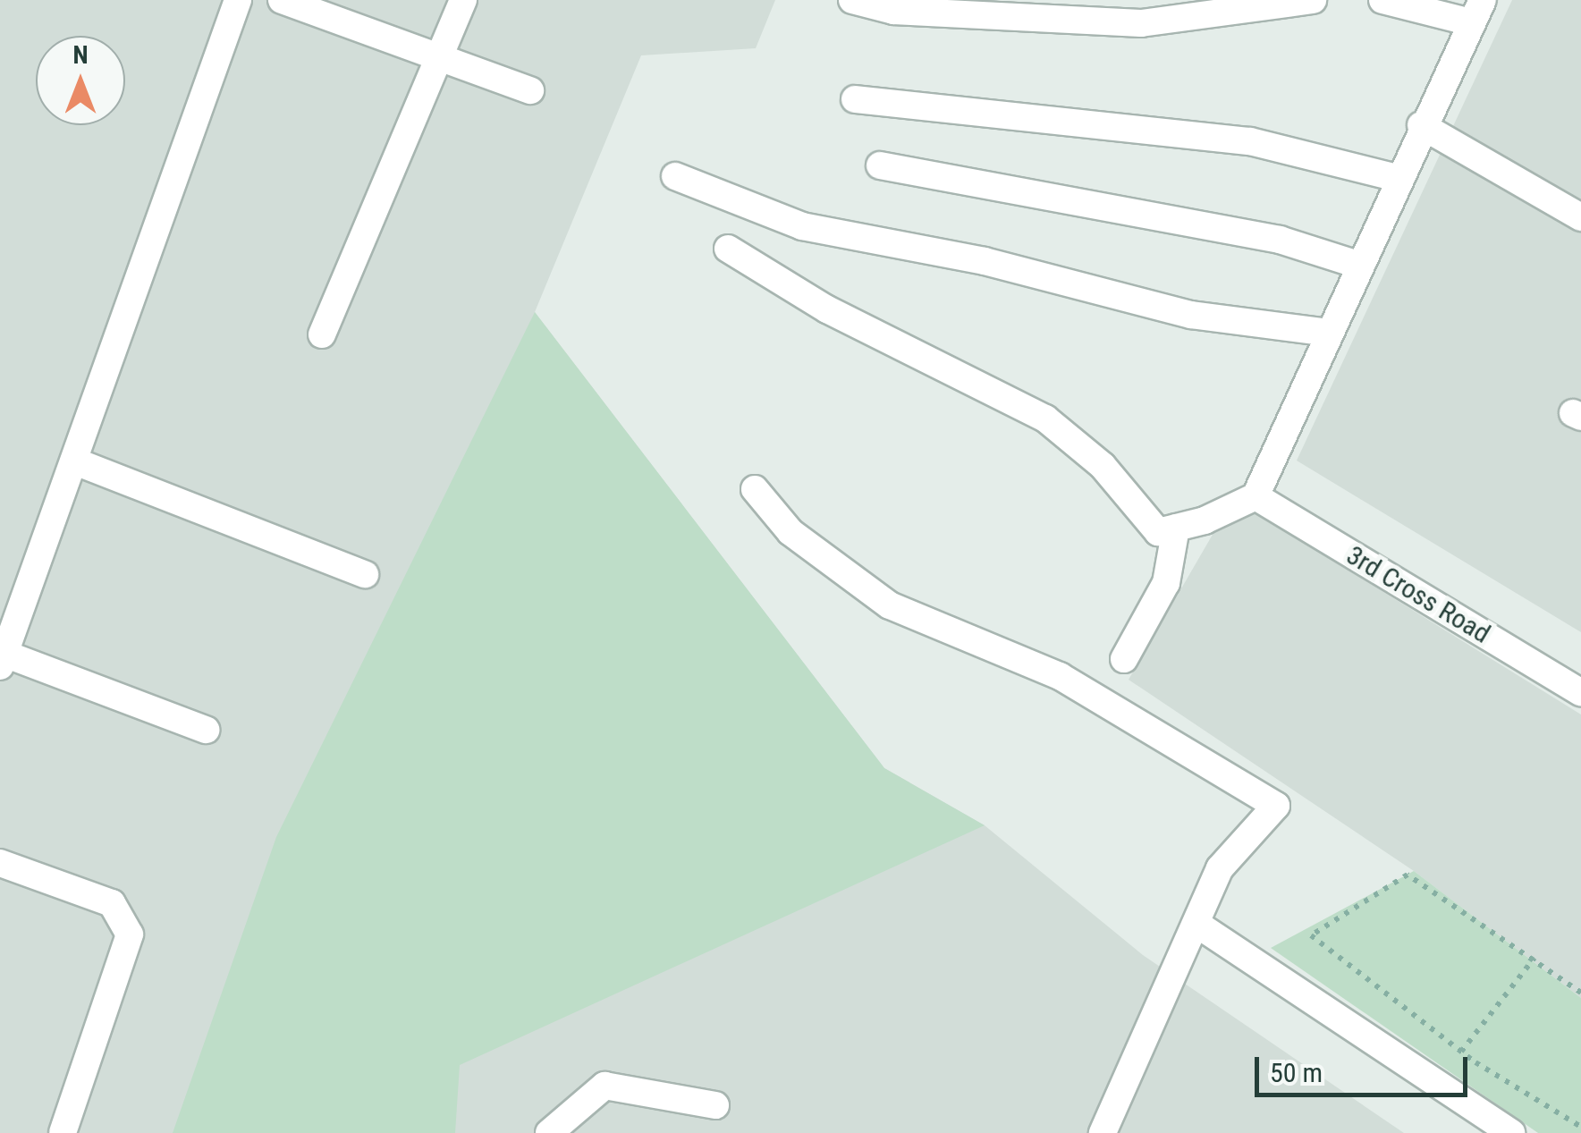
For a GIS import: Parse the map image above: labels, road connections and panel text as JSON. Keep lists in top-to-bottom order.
{
  "streets": {
    "street": ["3rd Cross Road"]
  },
  "scale_bar": "50 m",
  "north": "top"
}
